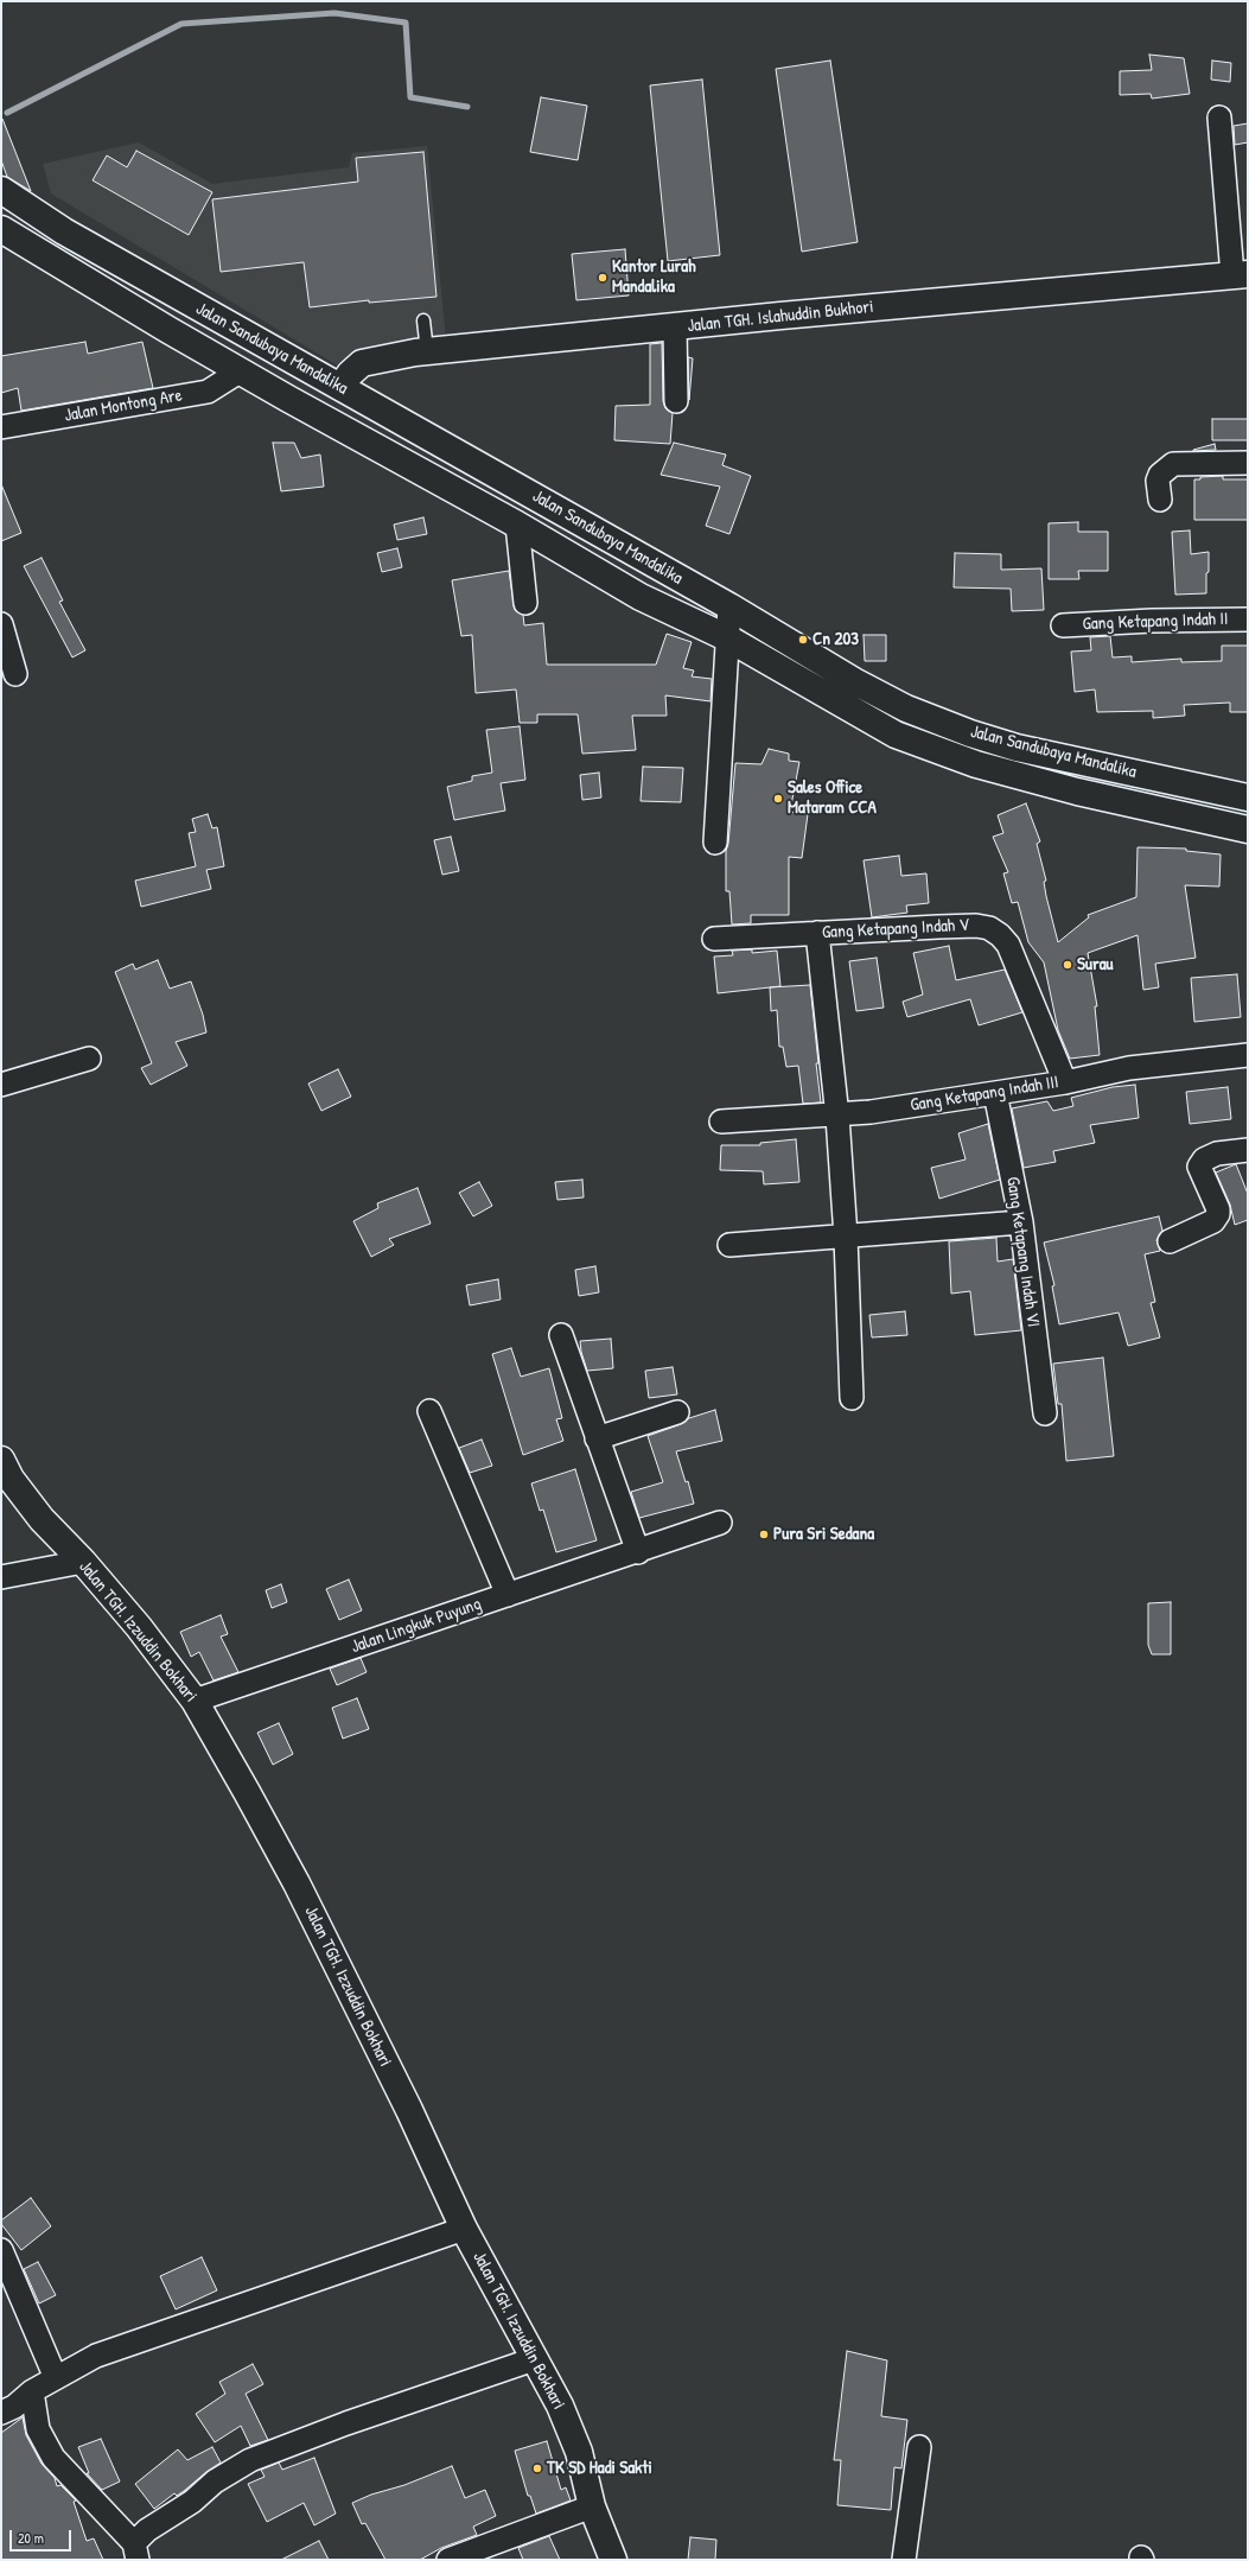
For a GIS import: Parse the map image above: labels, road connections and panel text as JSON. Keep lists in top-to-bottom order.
{
  "streets": {
    "main road": ["Jalan TGH. Islahuddin Bukhori", "Jalan Sandubaya Mandalika", "Jalan TGH. Izzuddin Bokhari"],
    "street": [
      "Jalan Montong Are",
      "Gang Ketapang Indah II",
      "Gang Ketapang Indah V",
      "Gang Ketapang Indah III",
      "Gang Ketapang Indah VI",
      "Jalan Lingkuk Puyung"
    ]
  },
  "crossings": [
    ["Jalan TGH. Islahuddin Bukhori", "Jalan Sandubaya Mandalika"],
    ["Gang Ketapang Indah V", "Gang Ketapang Indah III"],
    ["Gang Ketapang Indah III", "Gang Ketapang Indah VI"],
    ["Jalan Lingkuk Puyung", "Jalan TGH. Izzuddin Bokhari"]
  ],
  "places": [
    "Kantor Lurah Mandalika",
    "Cn 203",
    "Sales Office Mataram CCA",
    "Surau",
    "Pura Sri Sedana",
    "TK SD Hadi Sakti"
  ],
  "scale_bar": "20 m"
}
